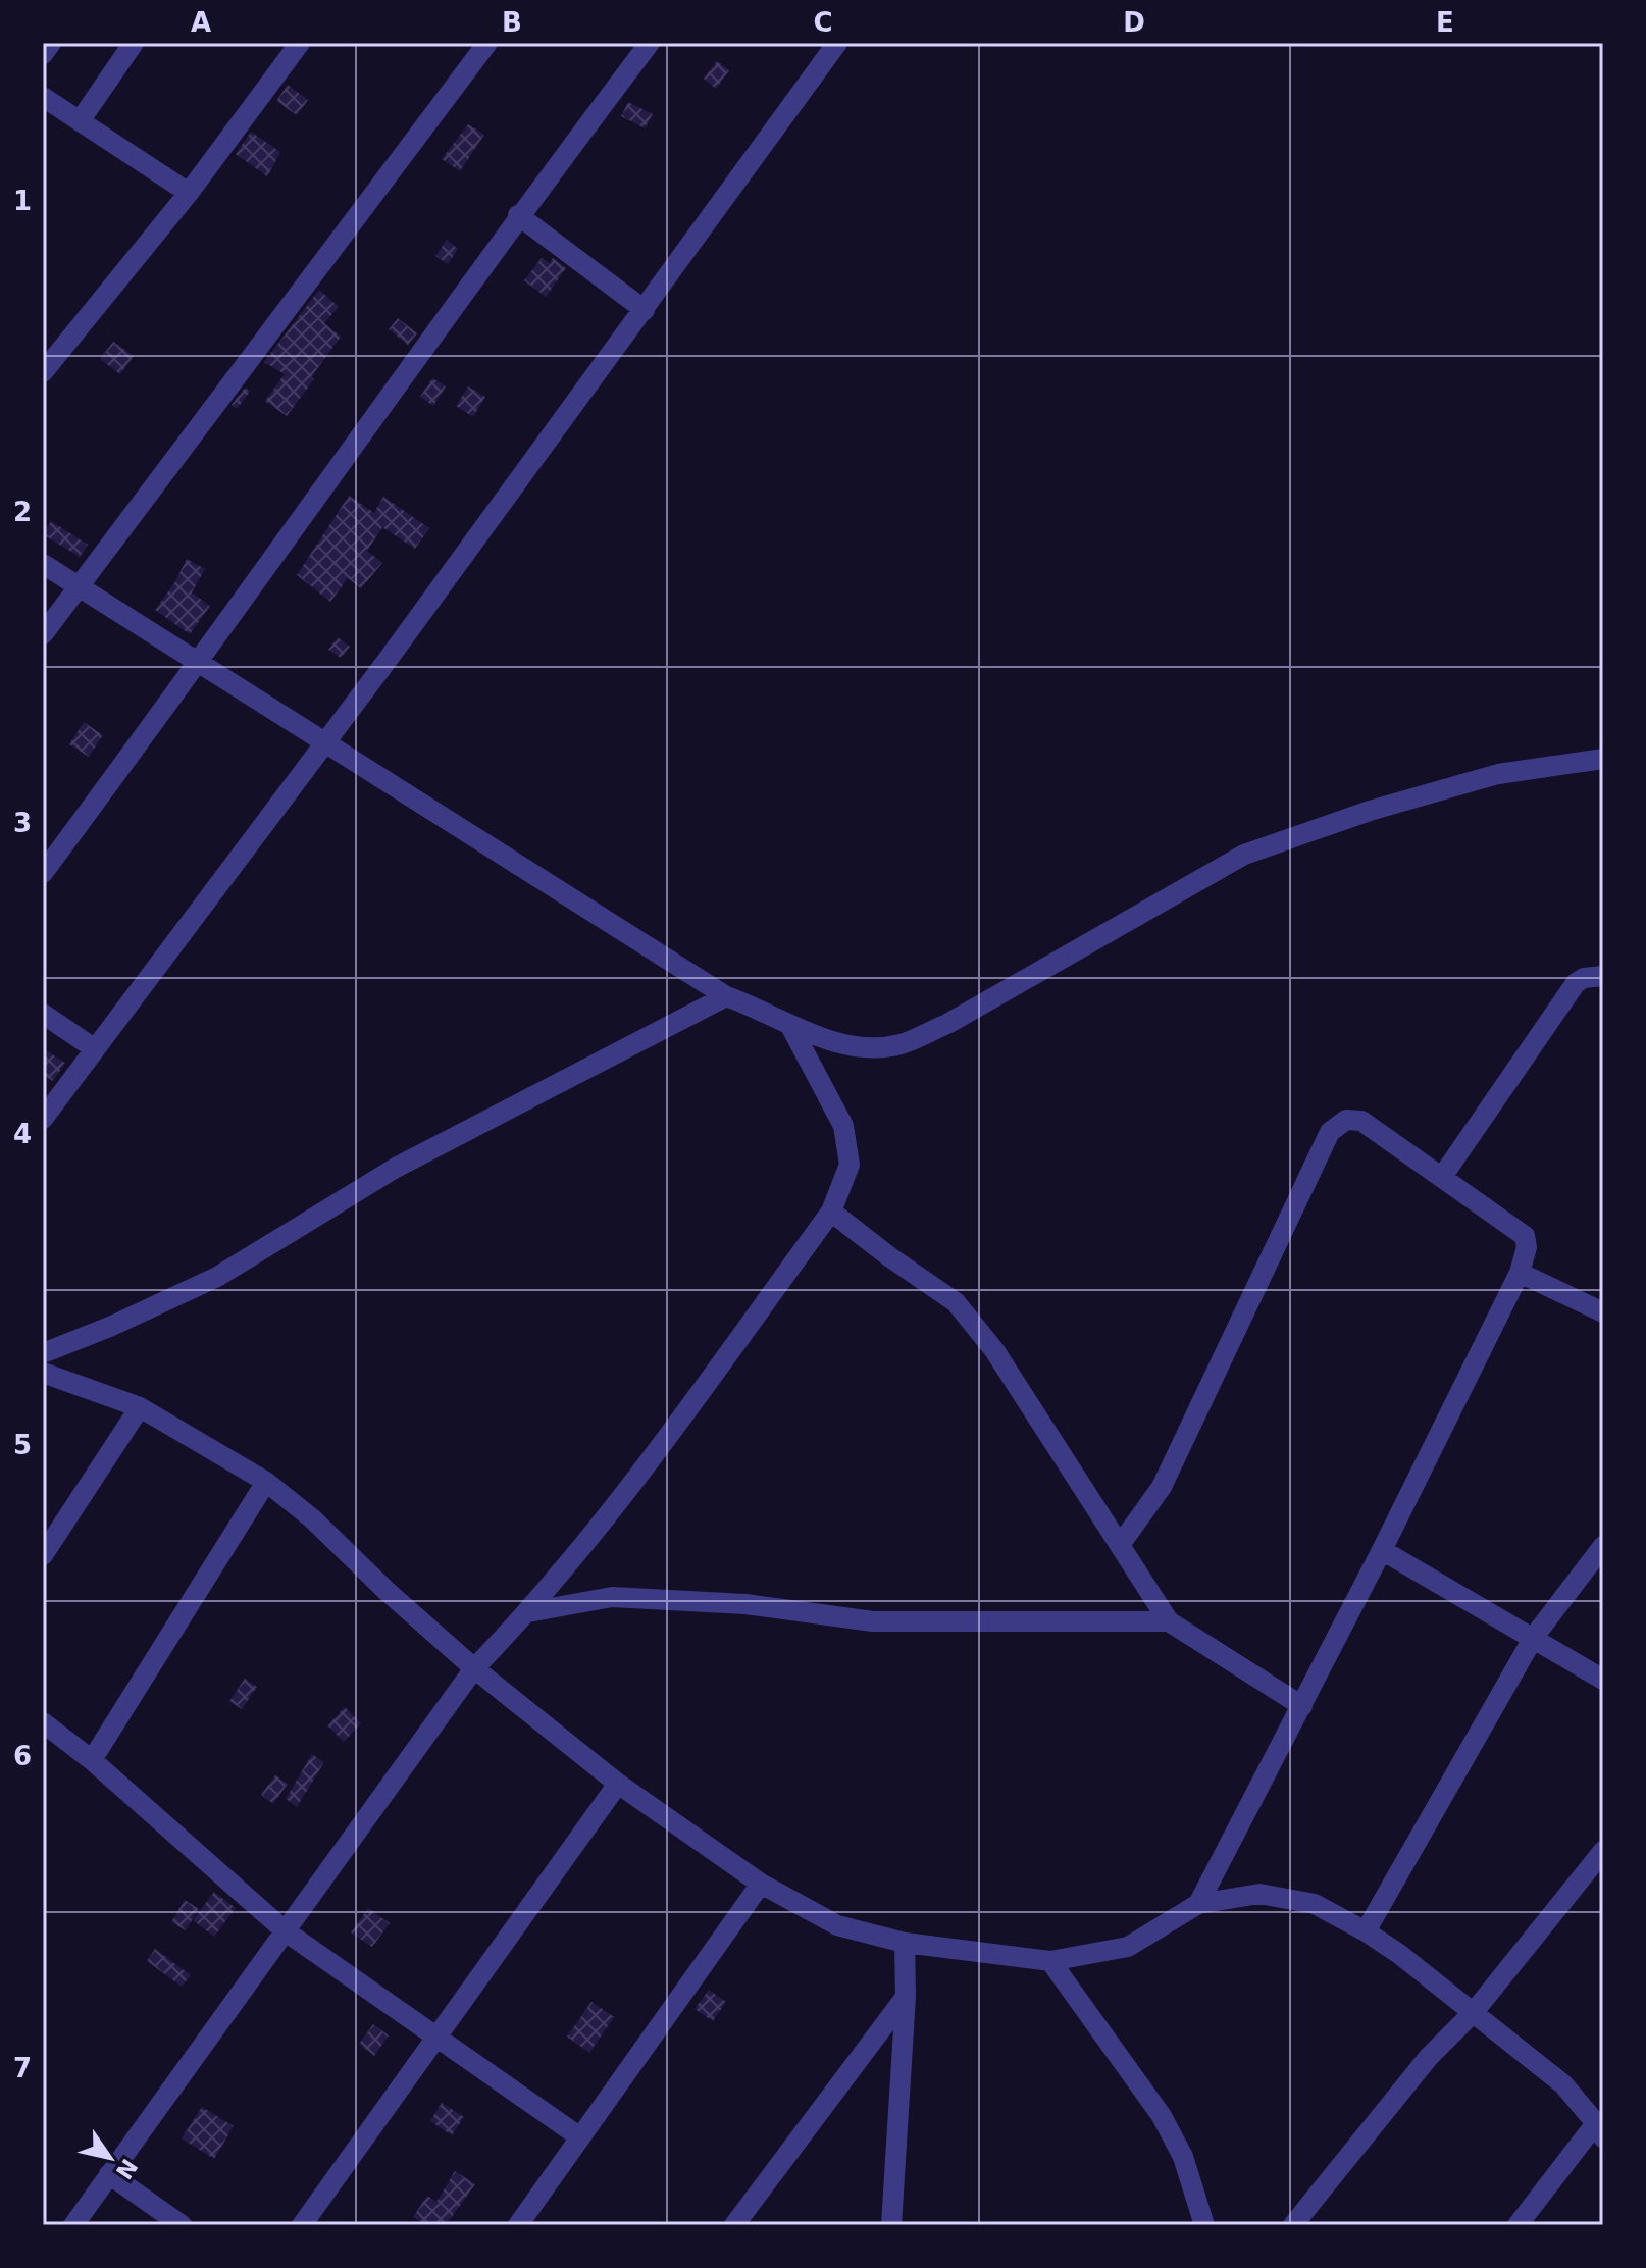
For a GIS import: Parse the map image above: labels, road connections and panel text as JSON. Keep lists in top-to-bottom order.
{
  "north": "bottom right",
  "grid": {
    "columns": [
      "A",
      "B",
      "C",
      "D",
      "E"
    ],
    "rows": [
      "1",
      "2",
      "3",
      "4",
      "5",
      "6",
      "7"
    ]
  }
}
